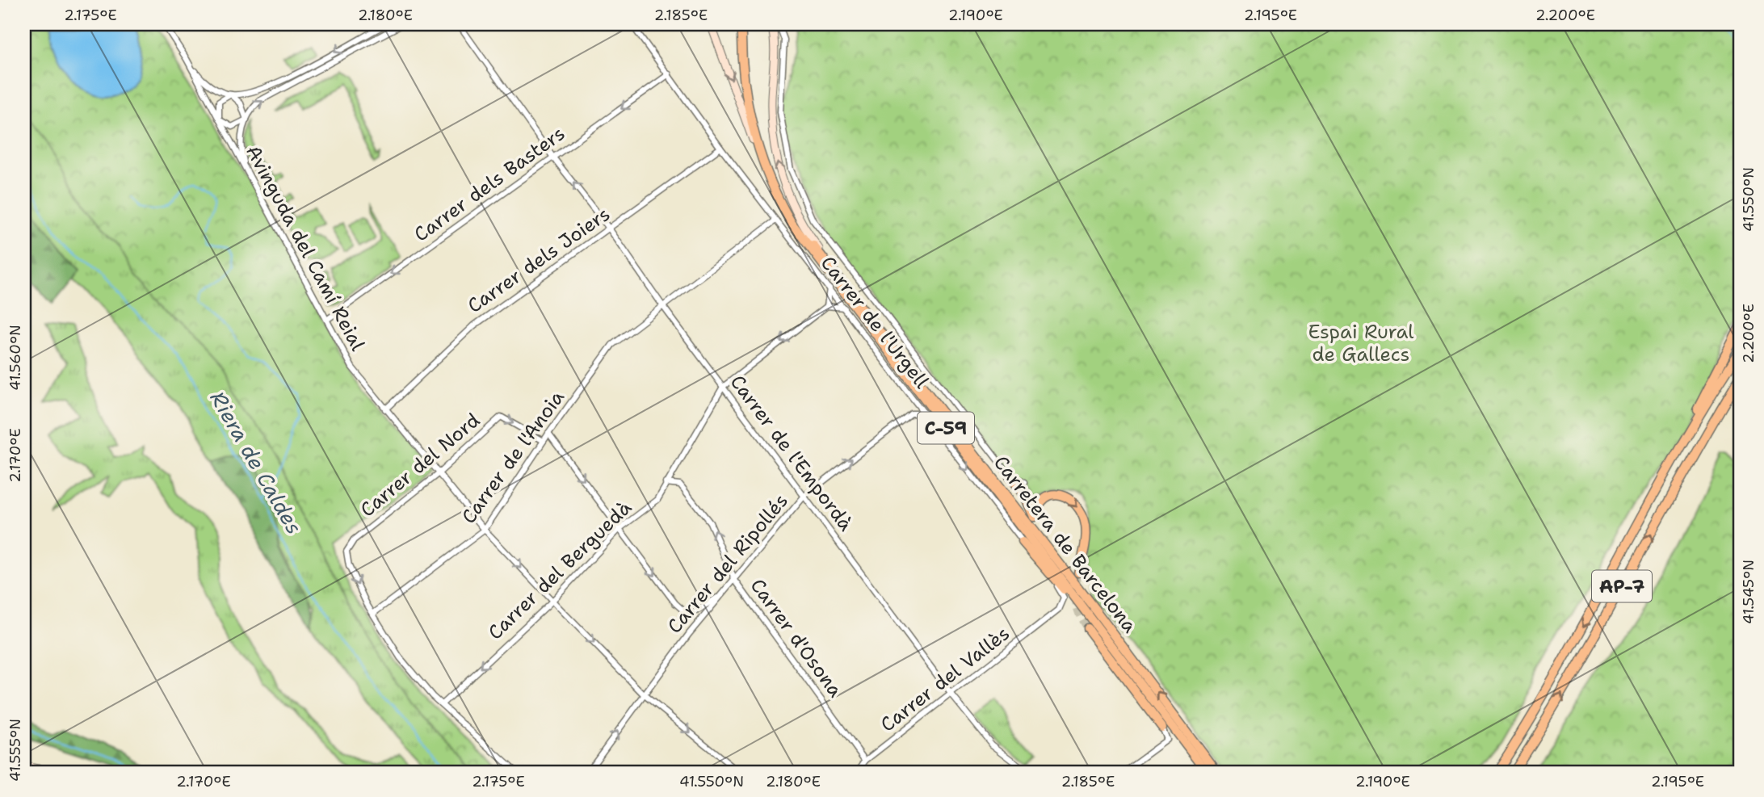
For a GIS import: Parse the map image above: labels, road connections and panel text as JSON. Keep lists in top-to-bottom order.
{
  "streets": {
    "highway": ["C-59", "Carretera de Barcelona", "AP-7"],
    "street": [
      "Carrer dels Basters",
      "Avinguda del Camí Reial",
      "Carrer dels Joiers",
      "Carrer de l'Urgell",
      "Carrer de l'Empordà",
      "Carrer de l'Anoia",
      "Carrer del Nord",
      "Carrer del Ripollés",
      "Carrer del Berguedà",
      "Carrer d'Osona",
      "Carrer del Vallès"
    ]
  },
  "crossings": [
    ["Carrer dels Basters", "Avinguda del Camí Reial"],
    ["Carrer dels Basters", "Carrer de l'Urgell"],
    ["Carrer dels Basters", "Carrer de l'Empordà"],
    ["Avinguda del Camí Reial", "Carrer dels Joiers"],
    ["Avinguda del Camí Reial", "Carrer de l'Anoia"],
    ["Avinguda del Camí Reial", "Carrer del Nord"],
    ["Avinguda del Camí Reial", "Carrer del Ripollés"],
    ["Avinguda del Camí Reial", "Carrer del Berguedà"],
    ["Carrer dels Joiers", "Carrer de l'Urgell"],
    ["Carrer dels Joiers", "Carrer de l'Empordà"],
    ["Carrer de l'Urgell", "Carrer del Ripollés"],
    ["Carrer de l'Urgell", "Carrer del Vallès"],
    ["Carrer de l'Empordà", "Carrer de l'Anoia"],
    ["Carrer de l'Empordà", "Carrer del Ripollés"],
    ["Carrer de l'Empordà", "Carrer del Berguedà"],
    ["Carrer de l'Empordà", "Carrer del Vallès"],
    ["Carrer de l'Anoia", "Carrer del Nord"],
    ["Carrer del Ripollés", "Carrer d'Osona"],
    ["Carrer del Berguedà", "Carrer d'Osona"],
    ["Carrer d'Osona", "Carrer del Vallès"]
  ],
  "one_way": [
    "Carrer dels Basters",
    "Avinguda del Camí Reial",
    "Carrer del Ripollés",
    "Carrer del Berguedà"
  ],
  "water": ["Riera de Caldes"],
  "parks": ["Espai Rural de Gallecs"],
  "coordinates": [
    "2.175°E",
    "2.180°E",
    "2.185°E",
    "2.190°E",
    "2.195°E",
    "2.200°E",
    "41.550°N",
    "41.560°N",
    "2.170°E",
    "41.545°N",
    "41.555°N"
  ]
}
